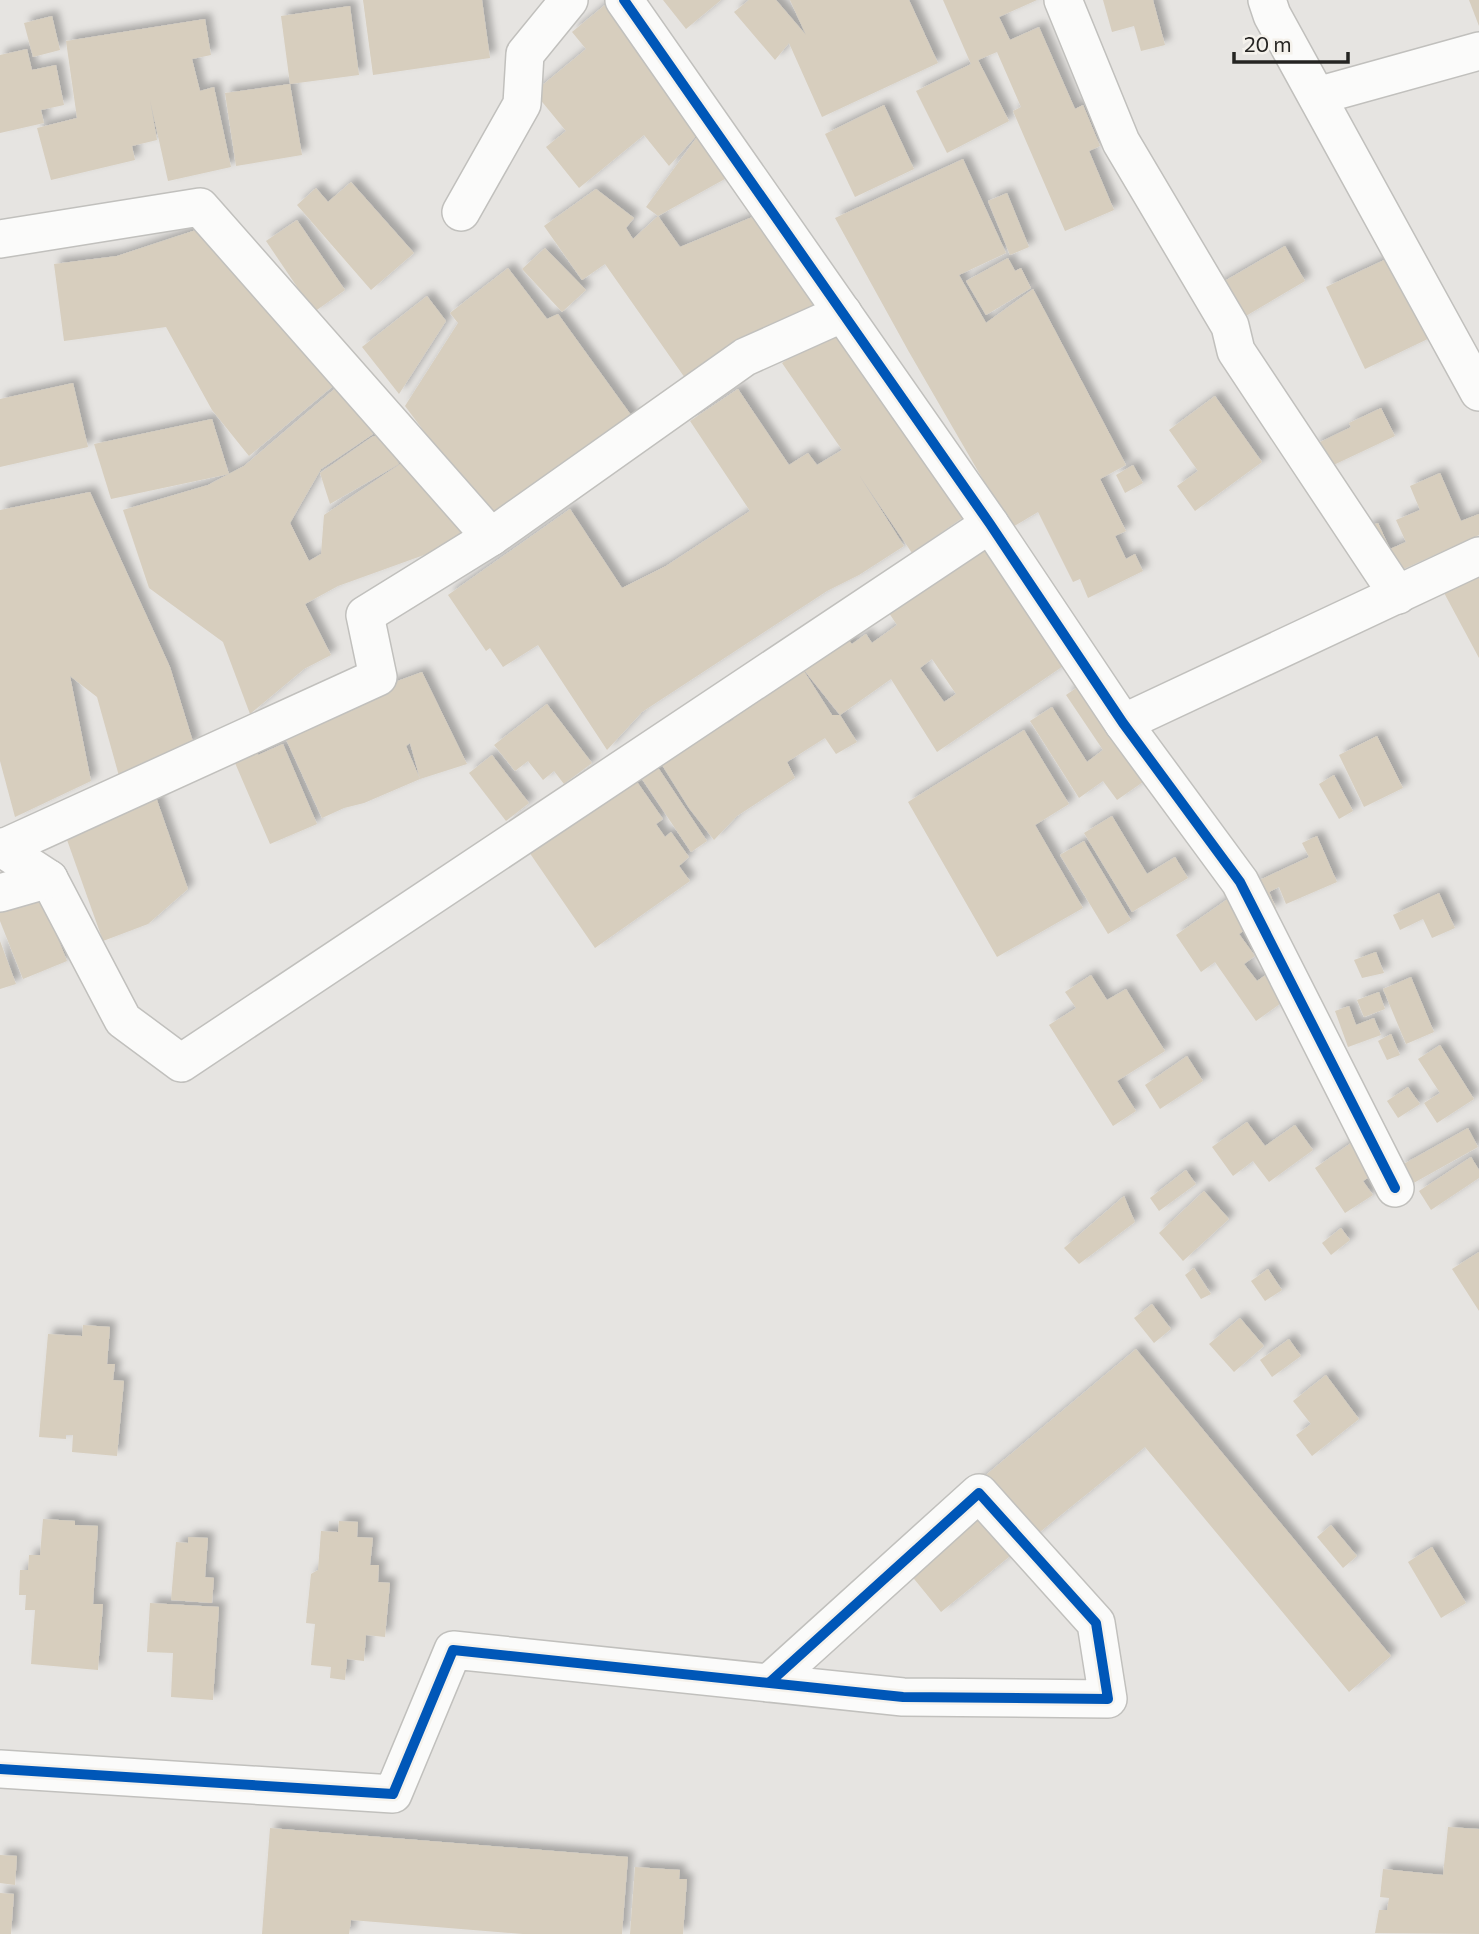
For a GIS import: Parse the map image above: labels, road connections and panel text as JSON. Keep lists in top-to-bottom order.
{
  "scale_bar": "20 m"
}
